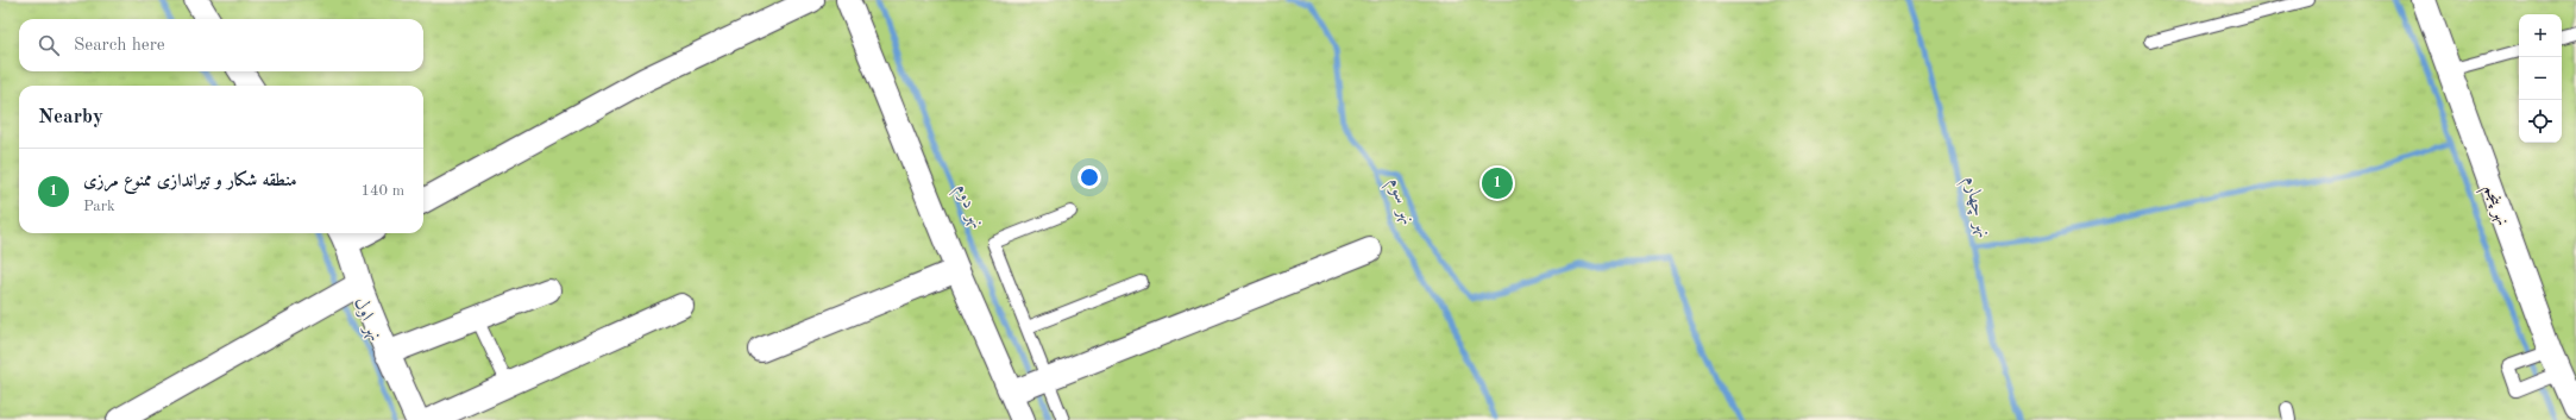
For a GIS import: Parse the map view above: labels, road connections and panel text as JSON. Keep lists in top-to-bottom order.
{
  "streets": {
    "street": ["نهر پنجم"]
  },
  "water": [
    "نهر سوم",
    "نهر دوم",
    "نهر چهارم",
    "نهر اول"
  ],
  "page": {
    "map_buttons": ["+", "−"],
    "search": "Search here",
    "heading": "Nearby",
    "list": [
      {
        "mark": "1",
        "name": "منطقه شکار و تیراندازی ممنوع مرزی",
        "note": "Park",
        "value": "140 m"
      }
    ],
    "pins": "1"
  }
}
